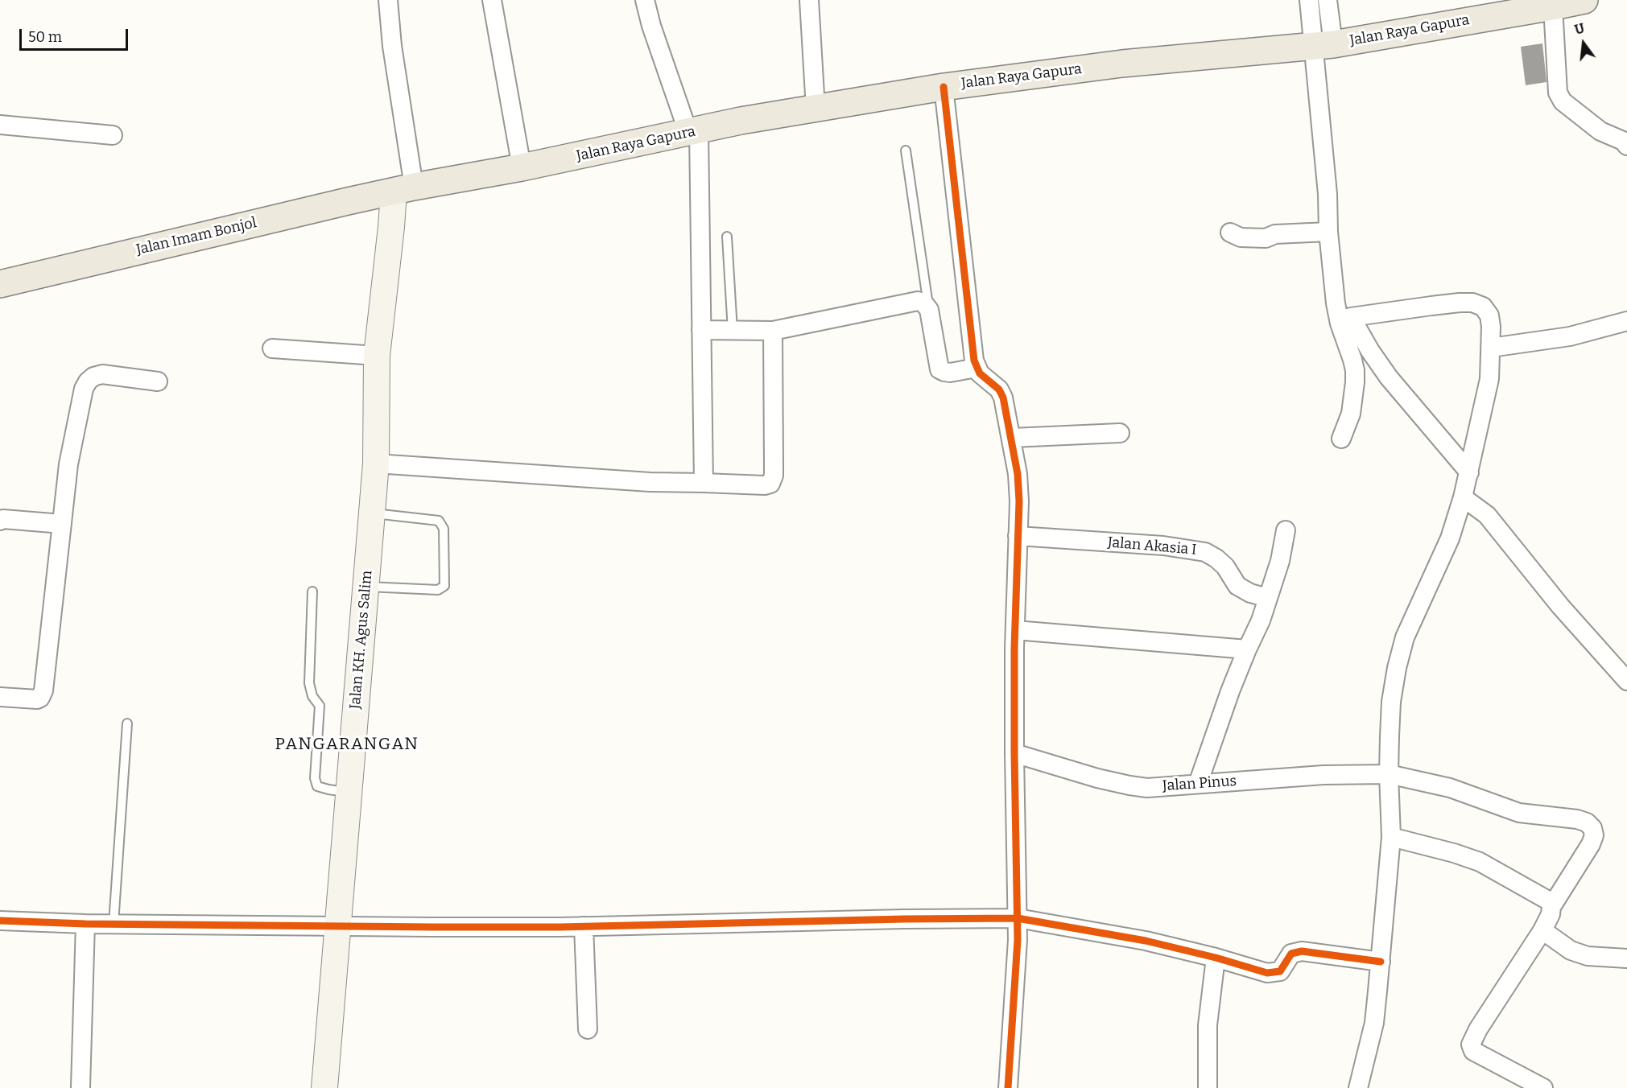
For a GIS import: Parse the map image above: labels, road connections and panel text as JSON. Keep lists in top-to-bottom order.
{
  "streets": {
    "main road": ["Jalan Raya Gapura", "Jalan Imam Bonjol", "Jalan KH. Agus Salim"],
    "street": ["Jalan Akasia I", "Jalan Pinus"]
  },
  "crossings": [
    ["Jalan Raya Gapura", "Jalan Imam Bonjol"],
    ["Jalan Raya Gapura", "Jalan KH. Agus Salim"],
    ["Jalan Imam Bonjol", "Jalan KH. Agus Salim"]
  ],
  "districts": ["PANGARANGAN"],
  "scale_bar": "50 m",
  "north": "top"
}
